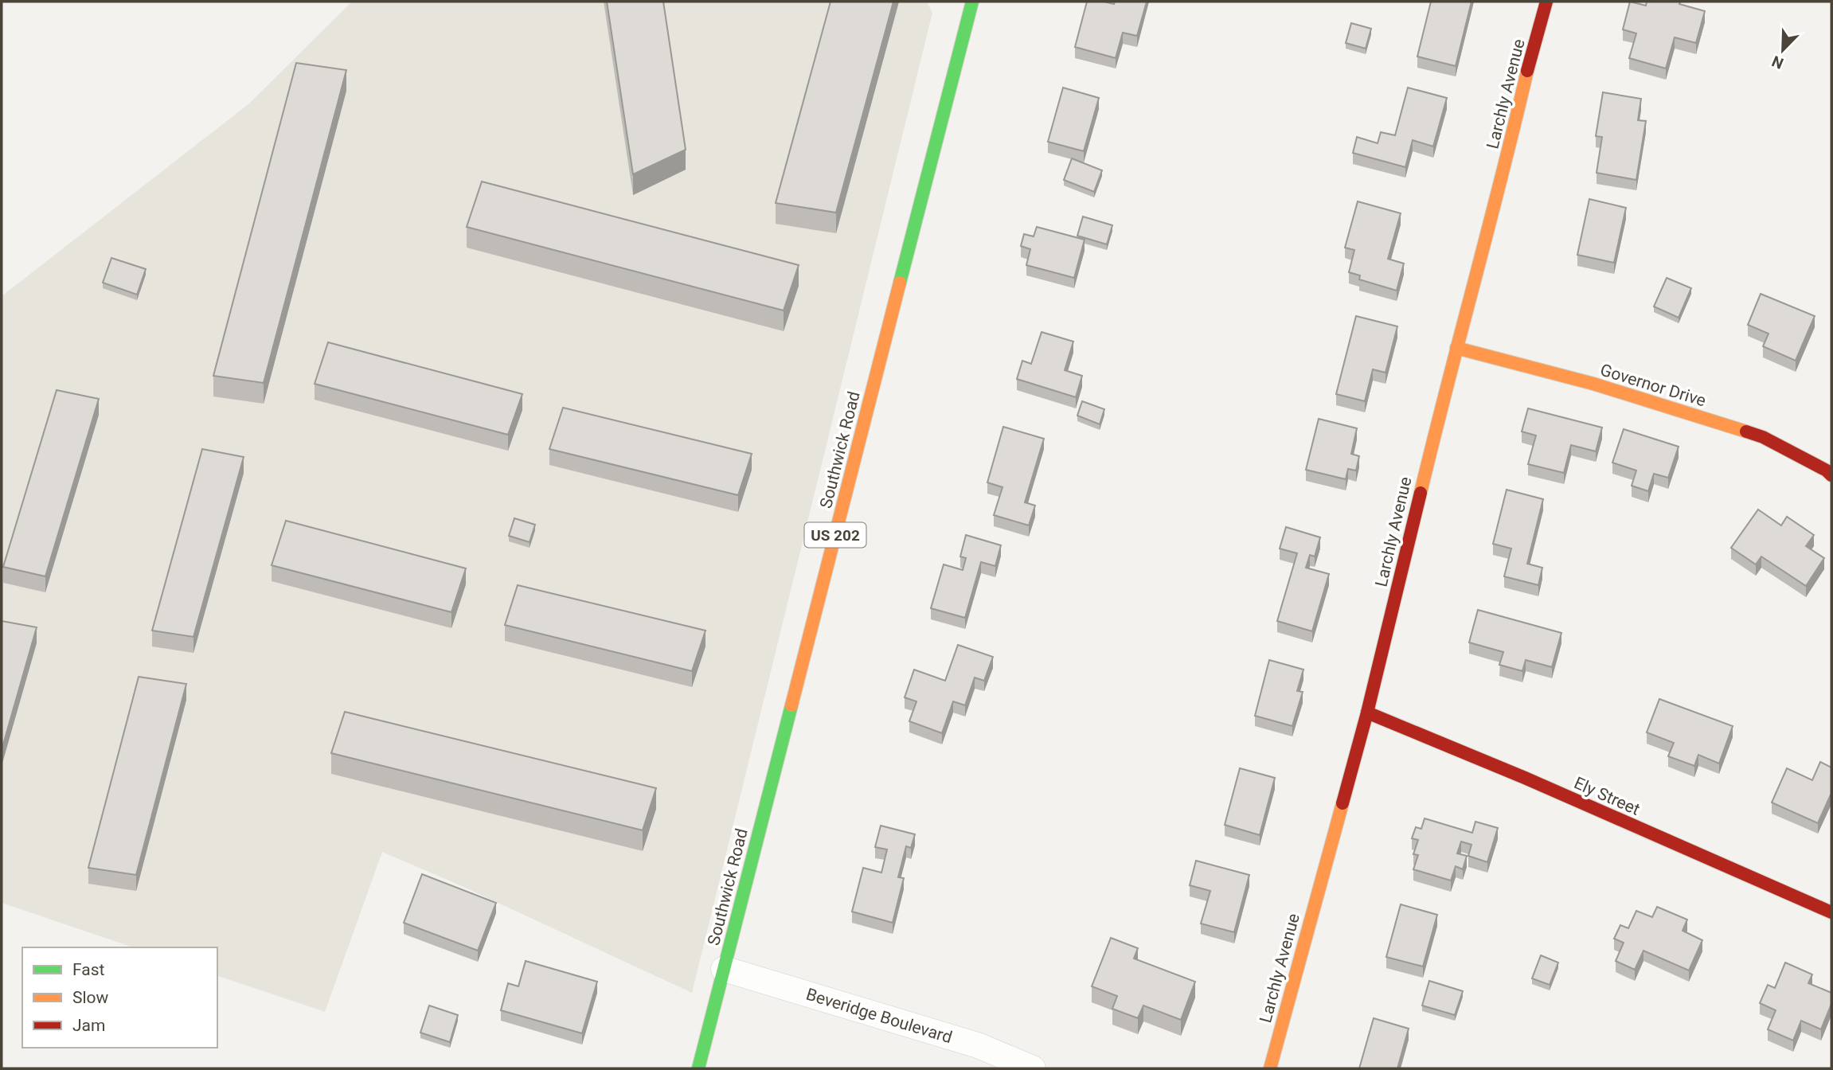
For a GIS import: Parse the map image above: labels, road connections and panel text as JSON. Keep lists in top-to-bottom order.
{
  "streets": {
    "main road": [
      "Larchly Avenue",
      "Governor Drive",
      "Southwick Road",
      "US 202",
      "Ely Street"
    ],
    "street": ["Beveridge Boulevard"]
  },
  "crossings": [
    ["Larchly Avenue", "Governor Drive"],
    ["Larchly Avenue", "Ely Street"],
    ["Southwick Road", "Beveridge Boulevard"]
  ],
  "legend": ["Fast", "Slow", "Jam"],
  "north": "bottom left"
}
